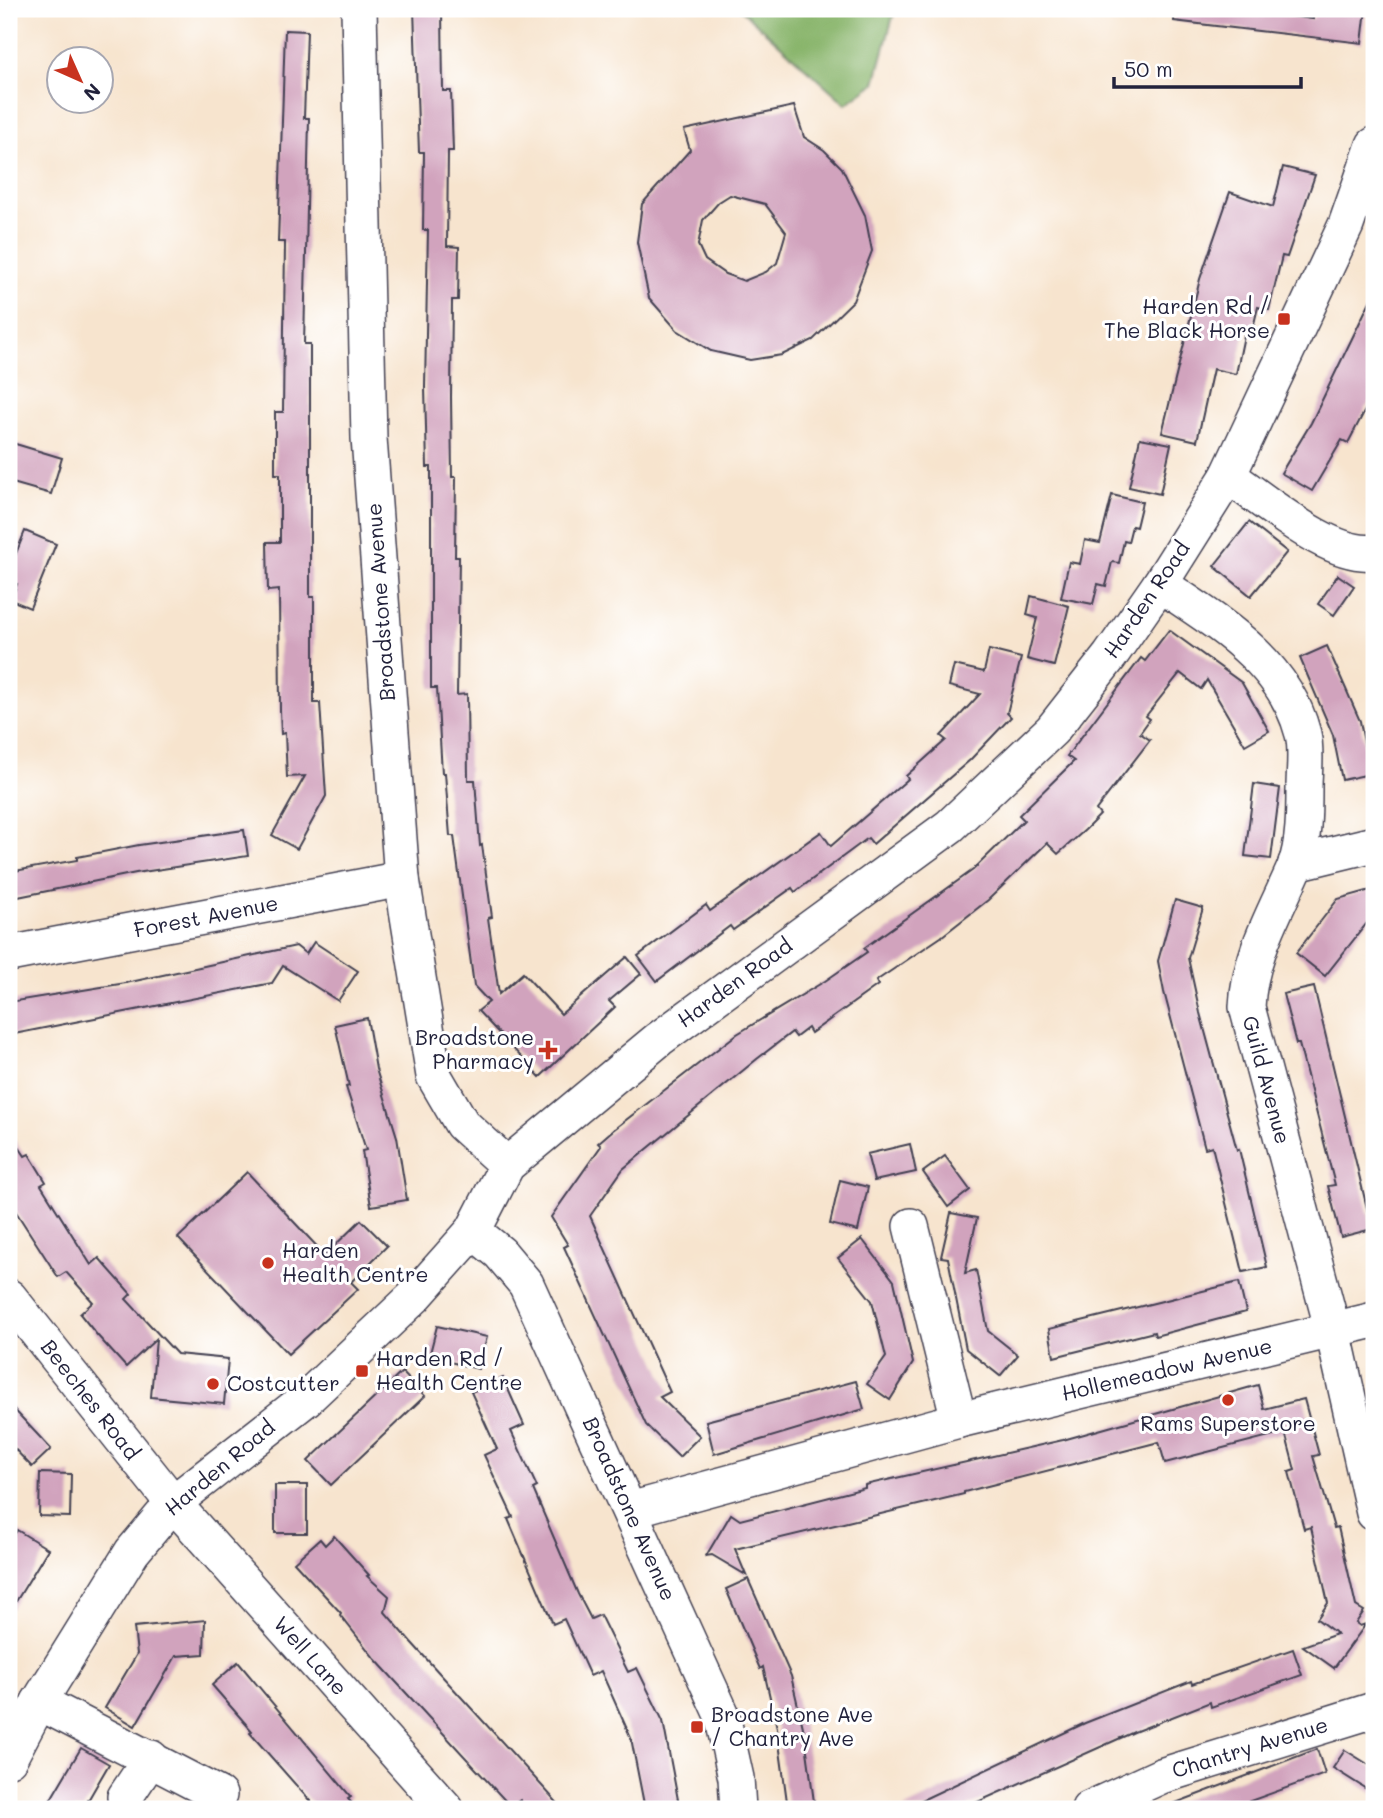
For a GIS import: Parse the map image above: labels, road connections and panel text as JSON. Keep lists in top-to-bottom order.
{
  "streets": {
    "street": [
      "Harden Road",
      "Broadstone Avenue",
      "Forest Avenue",
      "Guild Avenue",
      "Hollemeadow Avenue",
      "Beeches Road",
      "Well Lane",
      "Chantry Avenue"
    ]
  },
  "crossings": [
    ["Harden Road", "Broadstone Avenue"],
    ["Harden Road", "Guild Avenue"],
    ["Harden Road", "Beeches Road"],
    ["Harden Road", "Well Lane"],
    ["Broadstone Avenue", "Forest Avenue"],
    ["Broadstone Avenue", "Hollemeadow Avenue"],
    ["Guild Avenue", "Hollemeadow Avenue"],
    ["Beeches Road", "Well Lane"]
  ],
  "places": {
    "transit": ["Harden Rd / The Black Horse", "Harden Rd / Health Centre", "Broadstone Ave / Chantry Ave"],
    "health": ["Broadstone Pharmacy"],
    "other": ["Harden Health Centre", "Costcutter", "Rams Superstore"]
  },
  "scale_bar": "50 m",
  "north": "bottom right"
}
